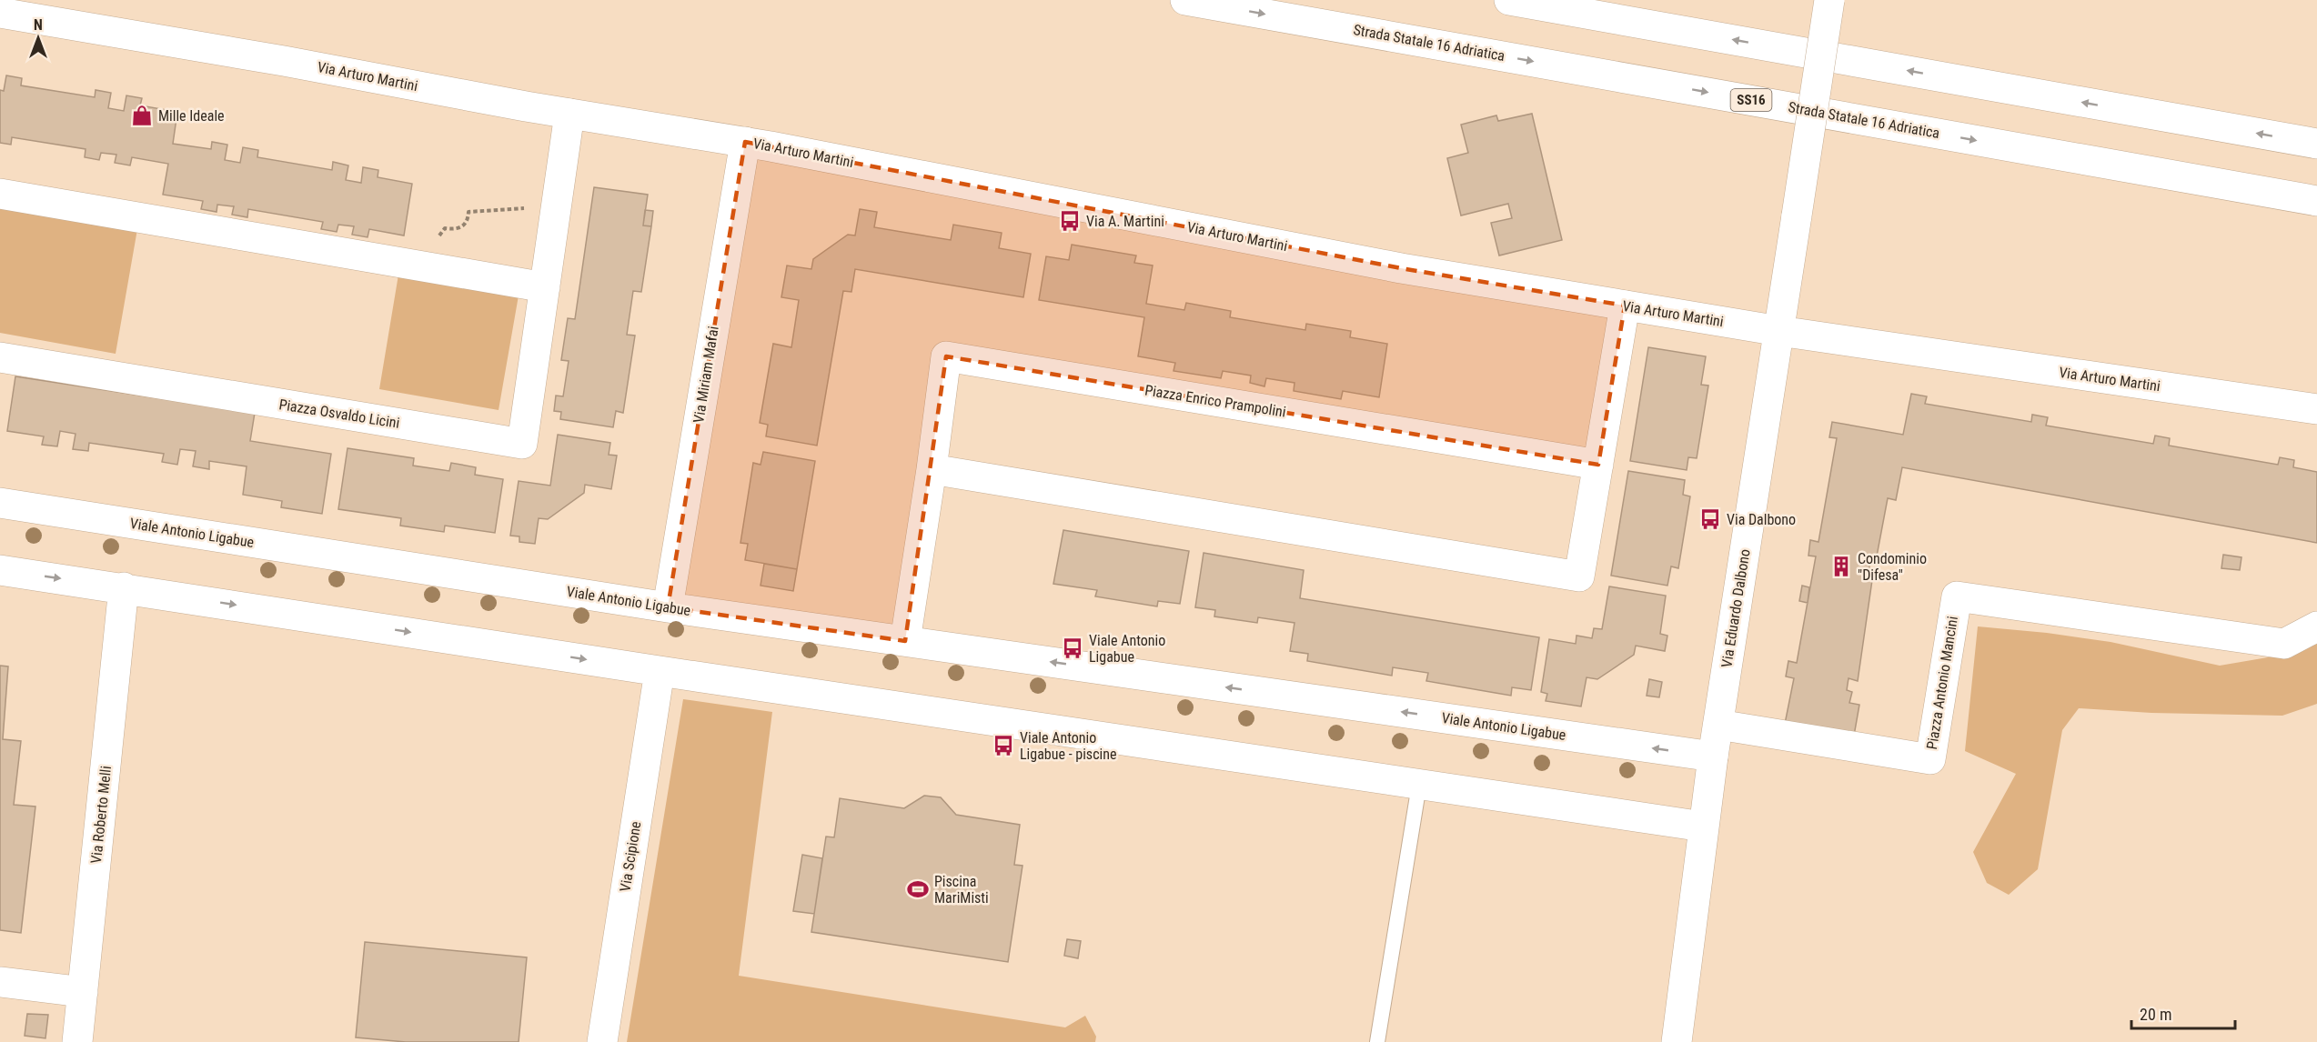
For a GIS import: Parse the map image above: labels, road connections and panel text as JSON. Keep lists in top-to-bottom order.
{
  "streets": {
    "main road": [
      "Strada Statale 16 Adriatica",
      "Via Arturo Martini",
      "SS16",
      "Via Miriam Mafai",
      "Piazza Enrico Prampolini",
      "Piazza Osvaldo Licini",
      "Viale Antonio Ligabue",
      "Via Eduardo Dalbono",
      "Piazza Antonio Mancini",
      "Via Roberto Melli",
      "Via Scipione"
    ]
  },
  "crossings": [
    ["Via Arturo Martini", "Via Miriam Mafai"],
    ["Via Arturo Martini", "Piazza Osvaldo Licini"],
    ["Via Arturo Martini", "Via Eduardo Dalbono"],
    ["Via Miriam Mafai", "Viale Antonio Ligabue"],
    ["Piazza Enrico Prampolini", "Viale Antonio Ligabue"],
    ["Viale Antonio Ligabue", "Via Eduardo Dalbono"],
    ["Via Eduardo Dalbono", "Piazza Antonio Mancini"]
  ],
  "places": {
    "shop": ["Mille Ideale"],
    "bus stop": [
      "Via A. Martini",
      "Via Dalbono",
      "Viale Antonio Ligabue",
      "Viale Antonio Ligabue - piscine"
    ],
    "building": ["Condominio \"Difesa\""],
    "sports": ["Piscina MariMisti"]
  },
  "scale_bar": "20 m",
  "north": "top"
}
